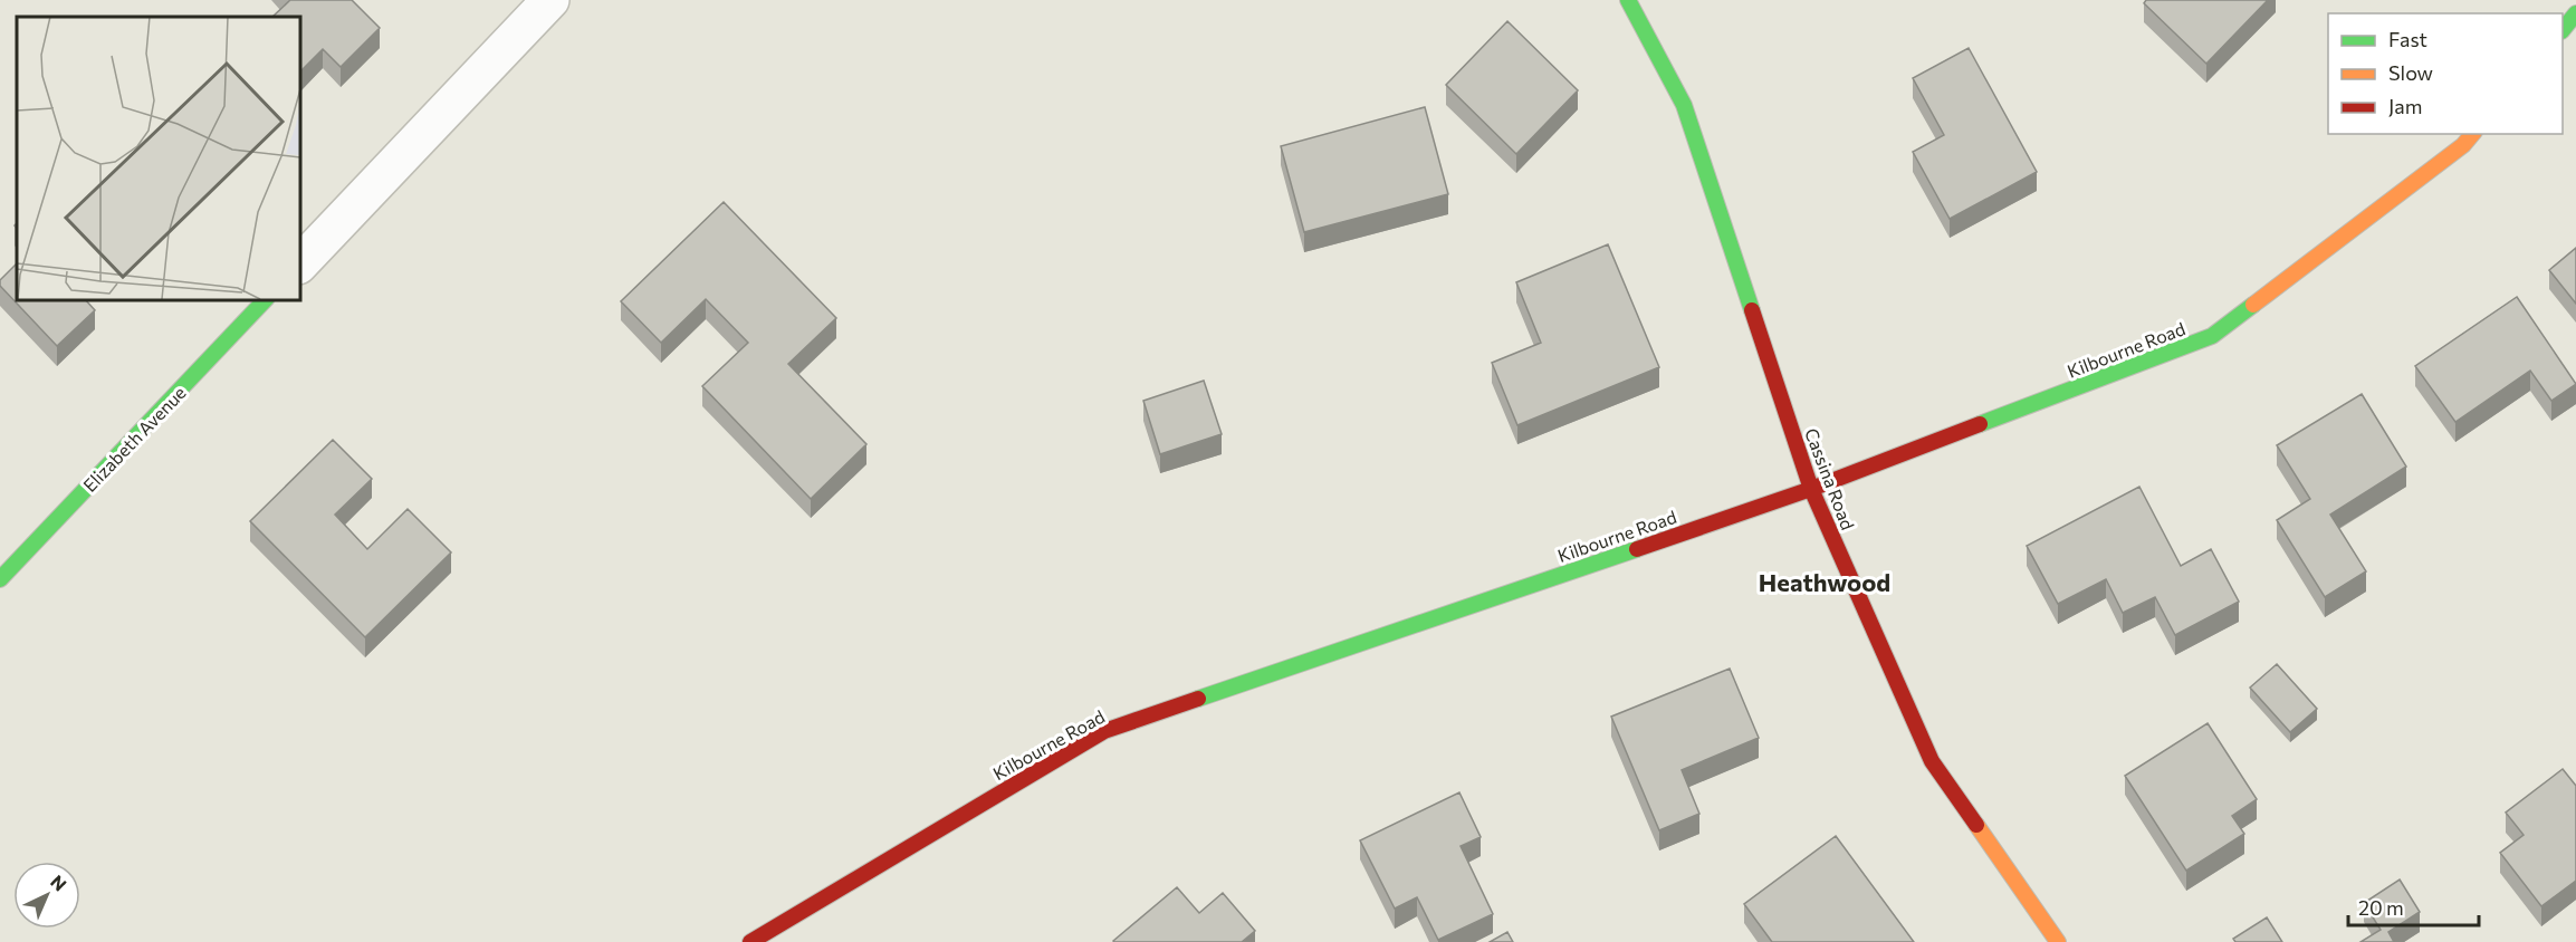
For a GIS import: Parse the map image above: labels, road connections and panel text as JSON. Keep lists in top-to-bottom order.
{
  "streets": {
    "street": ["Kilbourne Road", "Elizabeth Avenue", "Cassina Road"]
  },
  "crossings": [
    ["Kilbourne Road", "Cassina Road"]
  ],
  "districts": ["Heathwood"],
  "legend": ["Fast", "Slow", "Jam"],
  "scale_bar": "20 m",
  "north": "top right"
}
